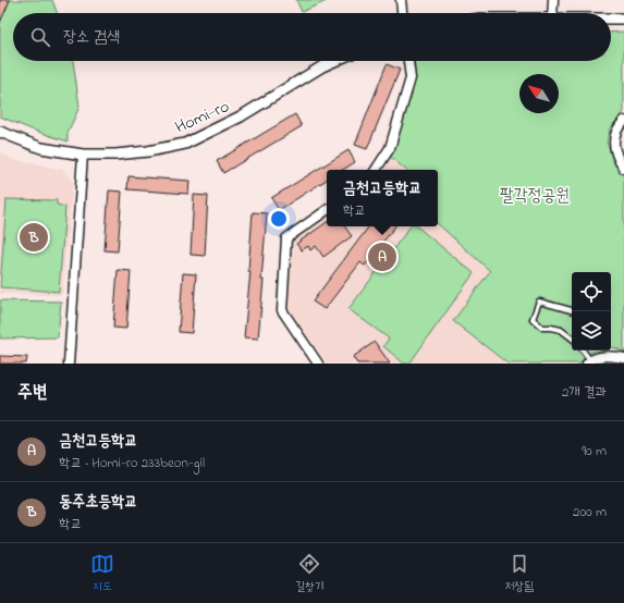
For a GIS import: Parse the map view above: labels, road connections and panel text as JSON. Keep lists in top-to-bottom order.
{
  "streets": {
    "street": ["Homi-ro"]
  },
  "parks": ["팔각정공원"],
  "north": "top left",
  "page": {
    "search": "장소 검색",
    "popup": ["금천고등학교", "학교"],
    "pins": ["B", "A"],
    "heading": ["주변", "2개 결과"],
    "list": [
      {
        "mark": "A",
        "name": "금천고등학교",
        "note": "학교 · Homi-ro 233beon-gil",
        "value": "90 m"
      },
      {
        "mark": "B",
        "name": "동주초등학교",
        "note": "학교",
        "value": "200 m"
      }
    ],
    "nav": ["지도", "길찾기", "저장됨"]
  }
}
